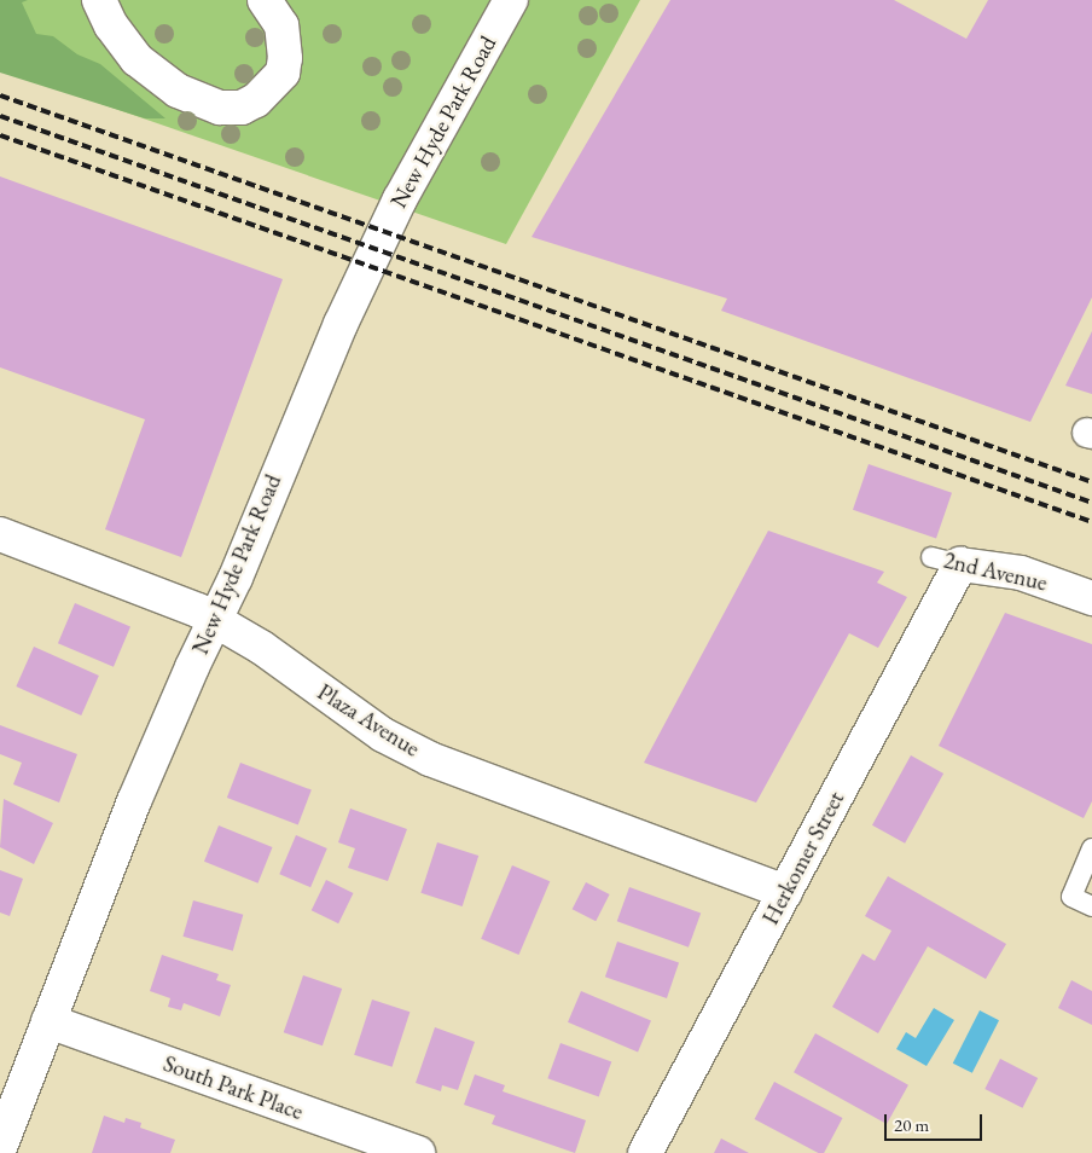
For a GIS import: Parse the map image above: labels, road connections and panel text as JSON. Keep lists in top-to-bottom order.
{
  "streets": {
    "street": [
      "New Hyde Park Road",
      "2nd Avenue",
      "Plaza Avenue",
      "Herkomer Street",
      "South Park Place"
    ]
  },
  "crossings": [
    ["New Hyde Park Road", "Plaza Avenue"],
    ["New Hyde Park Road", "South Park Place"],
    ["2nd Avenue", "Herkomer Street"],
    ["Plaza Avenue", "Herkomer Street"]
  ],
  "scale_bar": "20 m"
}
